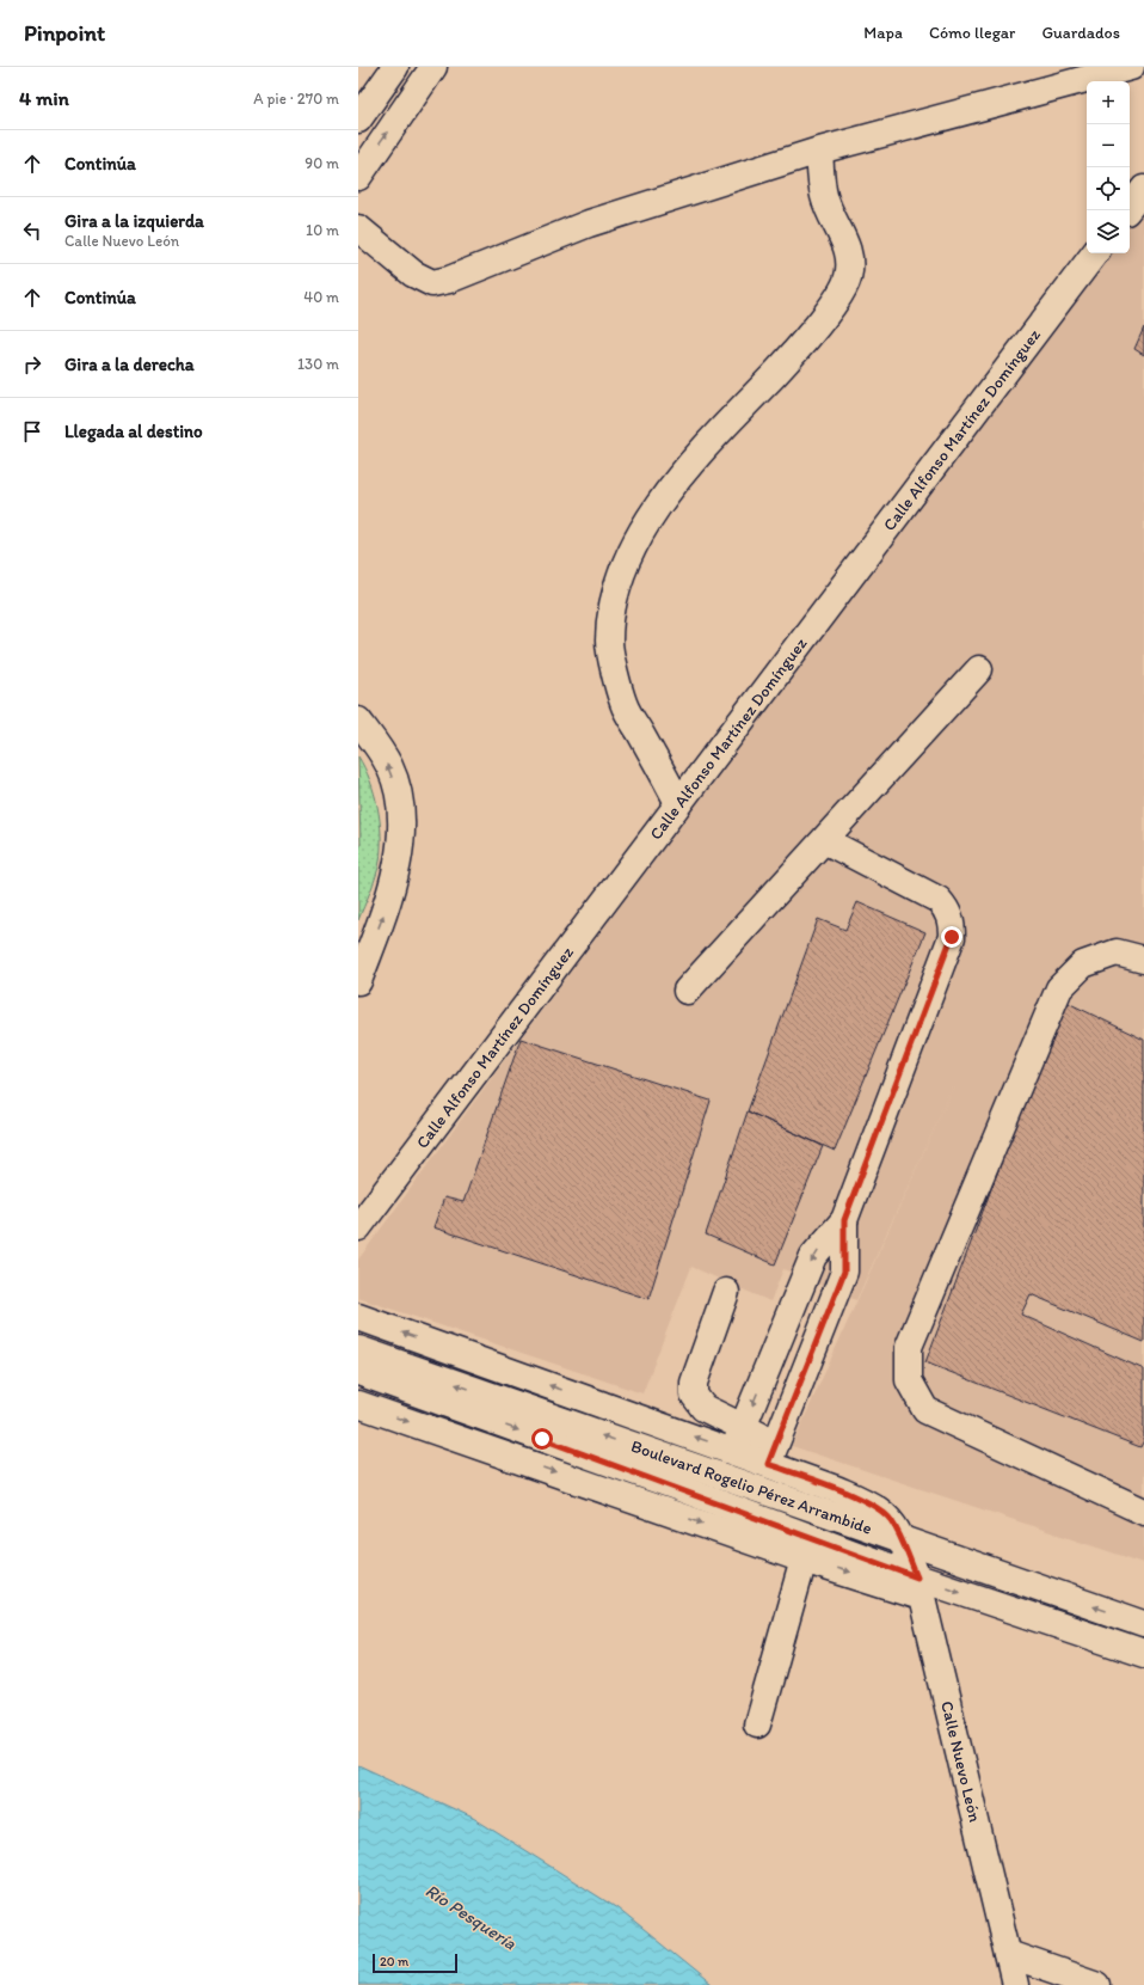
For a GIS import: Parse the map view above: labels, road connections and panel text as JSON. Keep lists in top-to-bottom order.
{
  "streets": {
    "street": ["Calle Alfonso Martínez Domínguez", "Boulevard Rogelio Pérez Arrambide", "Calle Nuevo León"]
  },
  "crossings": [
    ["Boulevard Rogelio Pérez Arrambide", "Calle Nuevo León"]
  ],
  "water": ["Río Pesquería"],
  "scale_bar": "20 m",
  "page": {
    "header": "Pinpoint",
    "nav": ["Mapa", "Cómo llegar", "Guardados"],
    "heading": ["4 min", "A pie · 270 m"],
    "map_buttons": ["+", "−"],
    "list": [
      ["Continúa", "90 m"],
      ["Gira a la izquierda", "Calle Nuevo León", "10 m"],
      ["Continúa", "40 m"],
      ["Gira a la derecha", "130 m"],
      "Llegada al destino"
    ],
    "scale": "20 m"
  }
}
